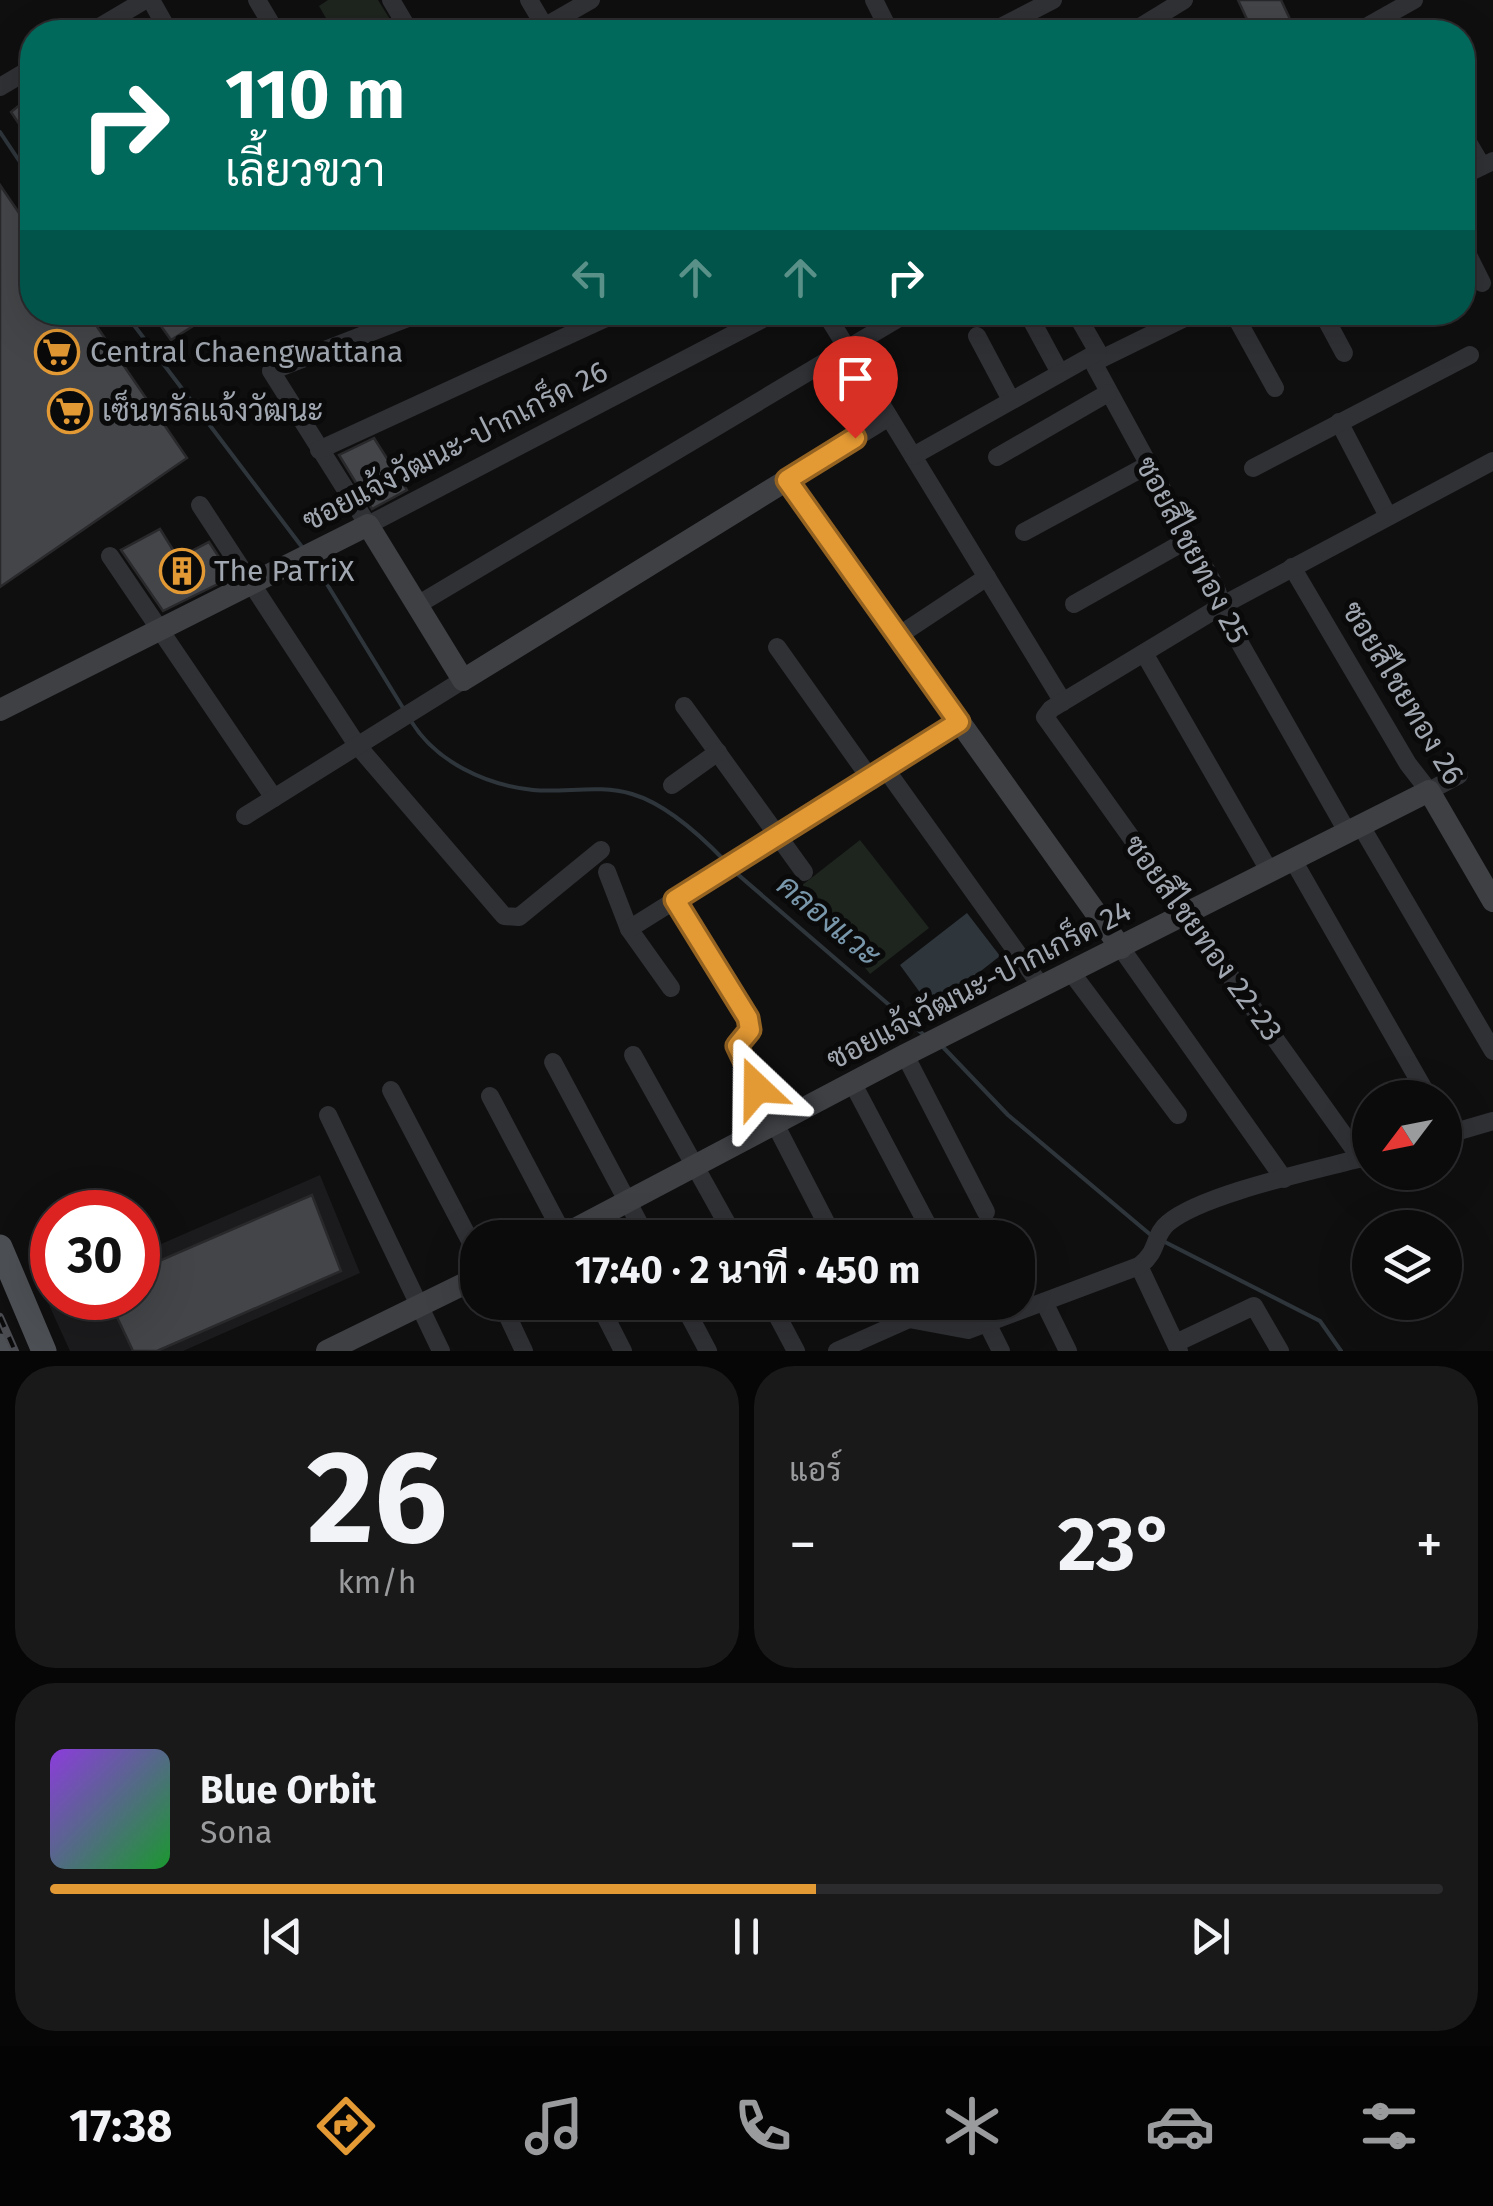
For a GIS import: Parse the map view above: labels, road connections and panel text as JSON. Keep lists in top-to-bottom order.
{
  "streets": {
    "street": [
      "ซอยแจ้งวัฒนะ-ปากเกร็ด 26",
      "ซอยสีไชยทอง 25",
      "ซอยสีไชยทอง 26",
      "ซอยสีไชยทอง 22-23",
      "ซอยแจ้งวัฒนะ-ปากเกร็ด 24"
    ]
  },
  "crossings": [
    ["ซอยสีไชยทอง 25", "ซอยแจ้งวัฒนะ-ปากเกร็ด 24"],
    ["ซอยสีไชยทอง 26", "ซอยแจ้งวัฒนะ-ปากเกร็ด 24"],
    ["ซอยสีไชยทอง 22-23", "ซอยแจ้งวัฒนะ-ปากเกร็ด 24"]
  ],
  "water": ["คลองแวะ"],
  "places": {
    "supermarket": ["Central Chaengwattana", "เซ็นทรัลแจ้งวัฒนะ"],
    "building": ["The PaTriX"]
  },
  "north": "bottom left",
  "page": {
    "turn": ["110 m", "เลี้ยวขวา"],
    "limit": "30",
    "trip": "17:40 · 2 นาที · 450 m",
    "tile": [
      ["26", "km/h"],
      "แอร์"
    ],
    "heat": ["−", "23°", "+"],
    "song": ["Blue Orbit", "Sona"],
    "tabs": "17:38"
  }
}
